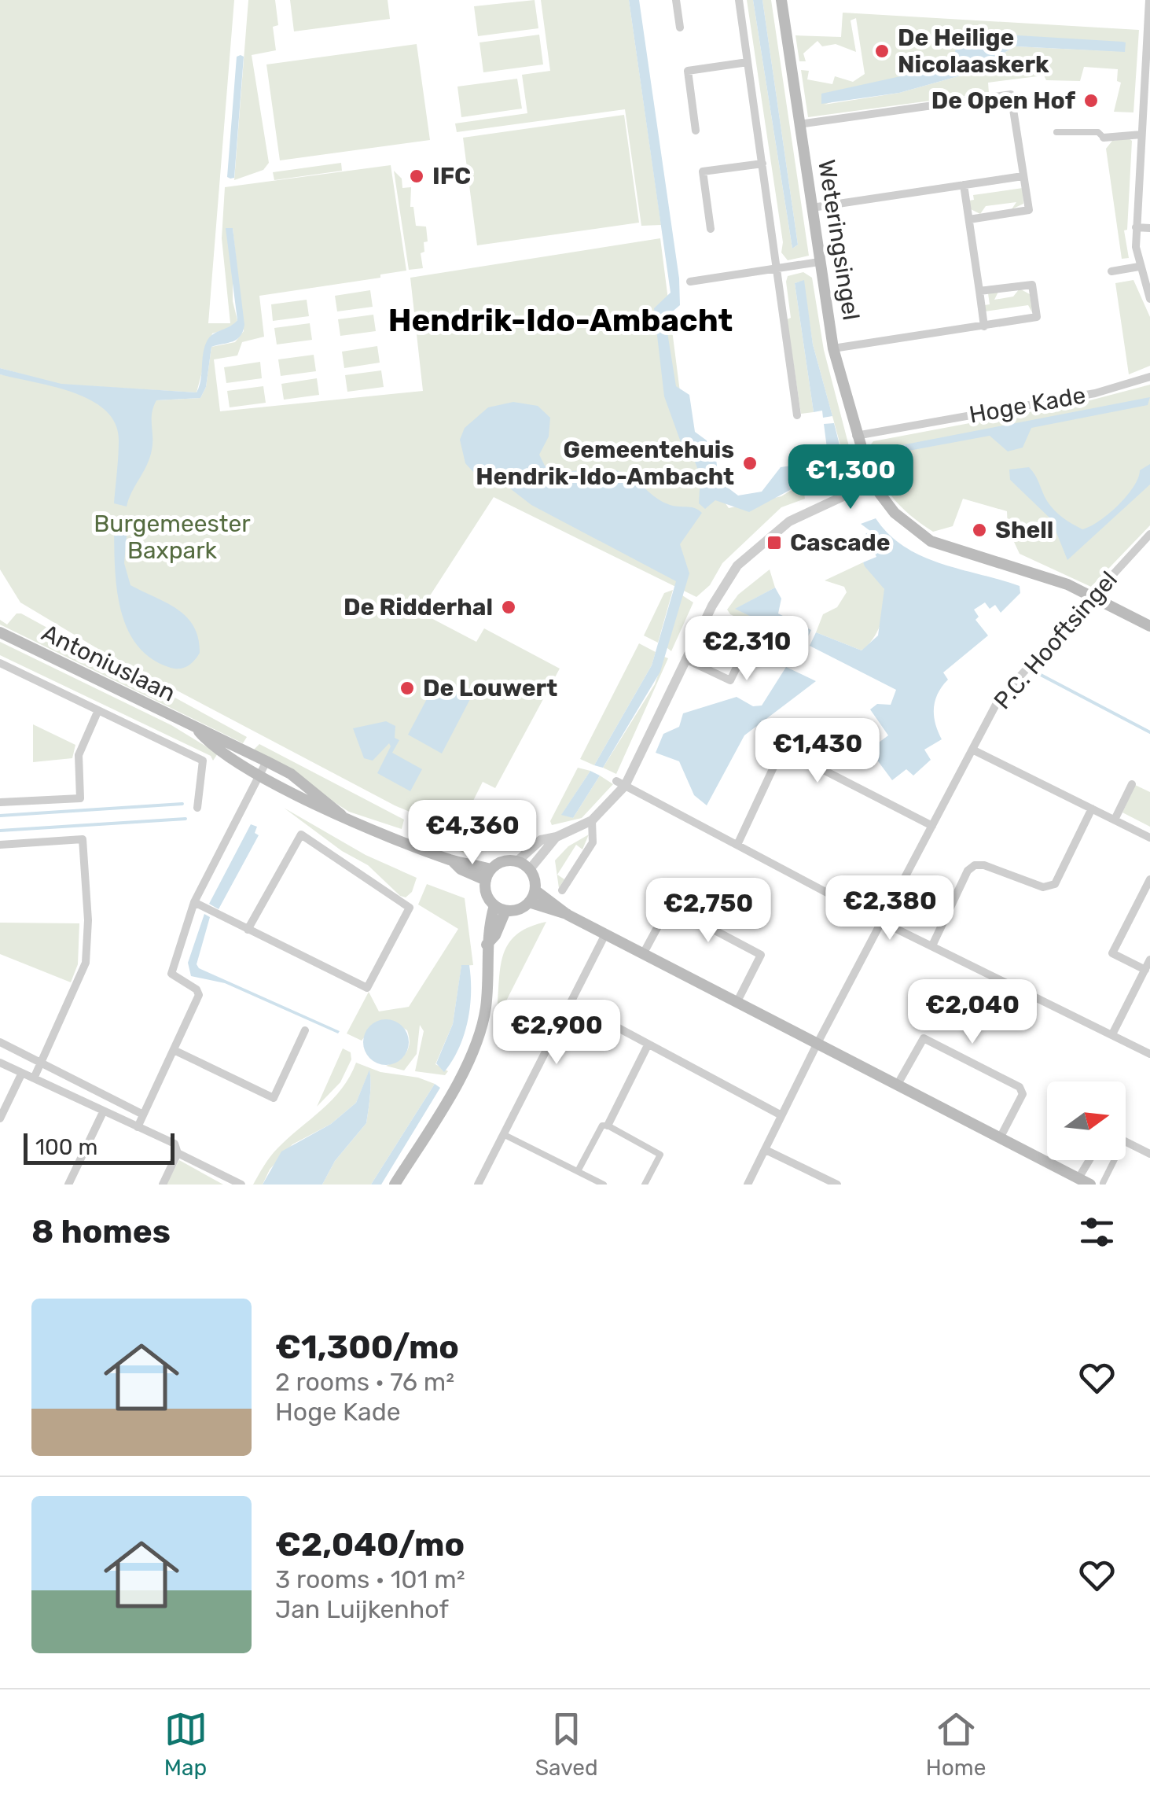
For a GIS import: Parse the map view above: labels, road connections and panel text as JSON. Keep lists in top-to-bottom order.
{
  "streets": {
    "main road": ["Weteringsingel", "Antoniuslaan"],
    "street": ["Hoge Kade", "P.C. Hooftsingel"]
  },
  "crossings": [
    ["Weteringsingel", "Hoge Kade"],
    ["Weteringsingel", "P.C. Hooftsingel"]
  ],
  "districts": ["Hendrik-Ido-Ambacht"],
  "parks": ["Burgemeester Baxpark"],
  "places": {
    "other": [
      "De Heilige Nicolaaskerk",
      "De Open Hof",
      "IFC",
      "Gemeentehuis Hendrik-Ido-Ambacht",
      "Shell",
      "De Ridderhal",
      "De Louwert"
    ],
    "transit": ["Cascade"]
  },
  "scale_bar": "100 m",
  "north": "right",
  "page": {
    "price": [
      "€1,300",
      "€2,310",
      "€1,430",
      "€4,360",
      "€2,380",
      "€2,750",
      "€2,040",
      "€2,900"
    ],
    "scale": "100 m",
    "heading": "8 homes",
    "list": [
      {
        "name": "€1,300/mo",
        "note": "2 rooms · 76 m² · Hoge Kade"
      },
      {
        "name": "€2,040/mo",
        "note": "3 rooms · 101 m² · Jan Luijkenhof"
      }
    ],
    "tabs": ["Map", "Saved", "Home"]
  }
}
